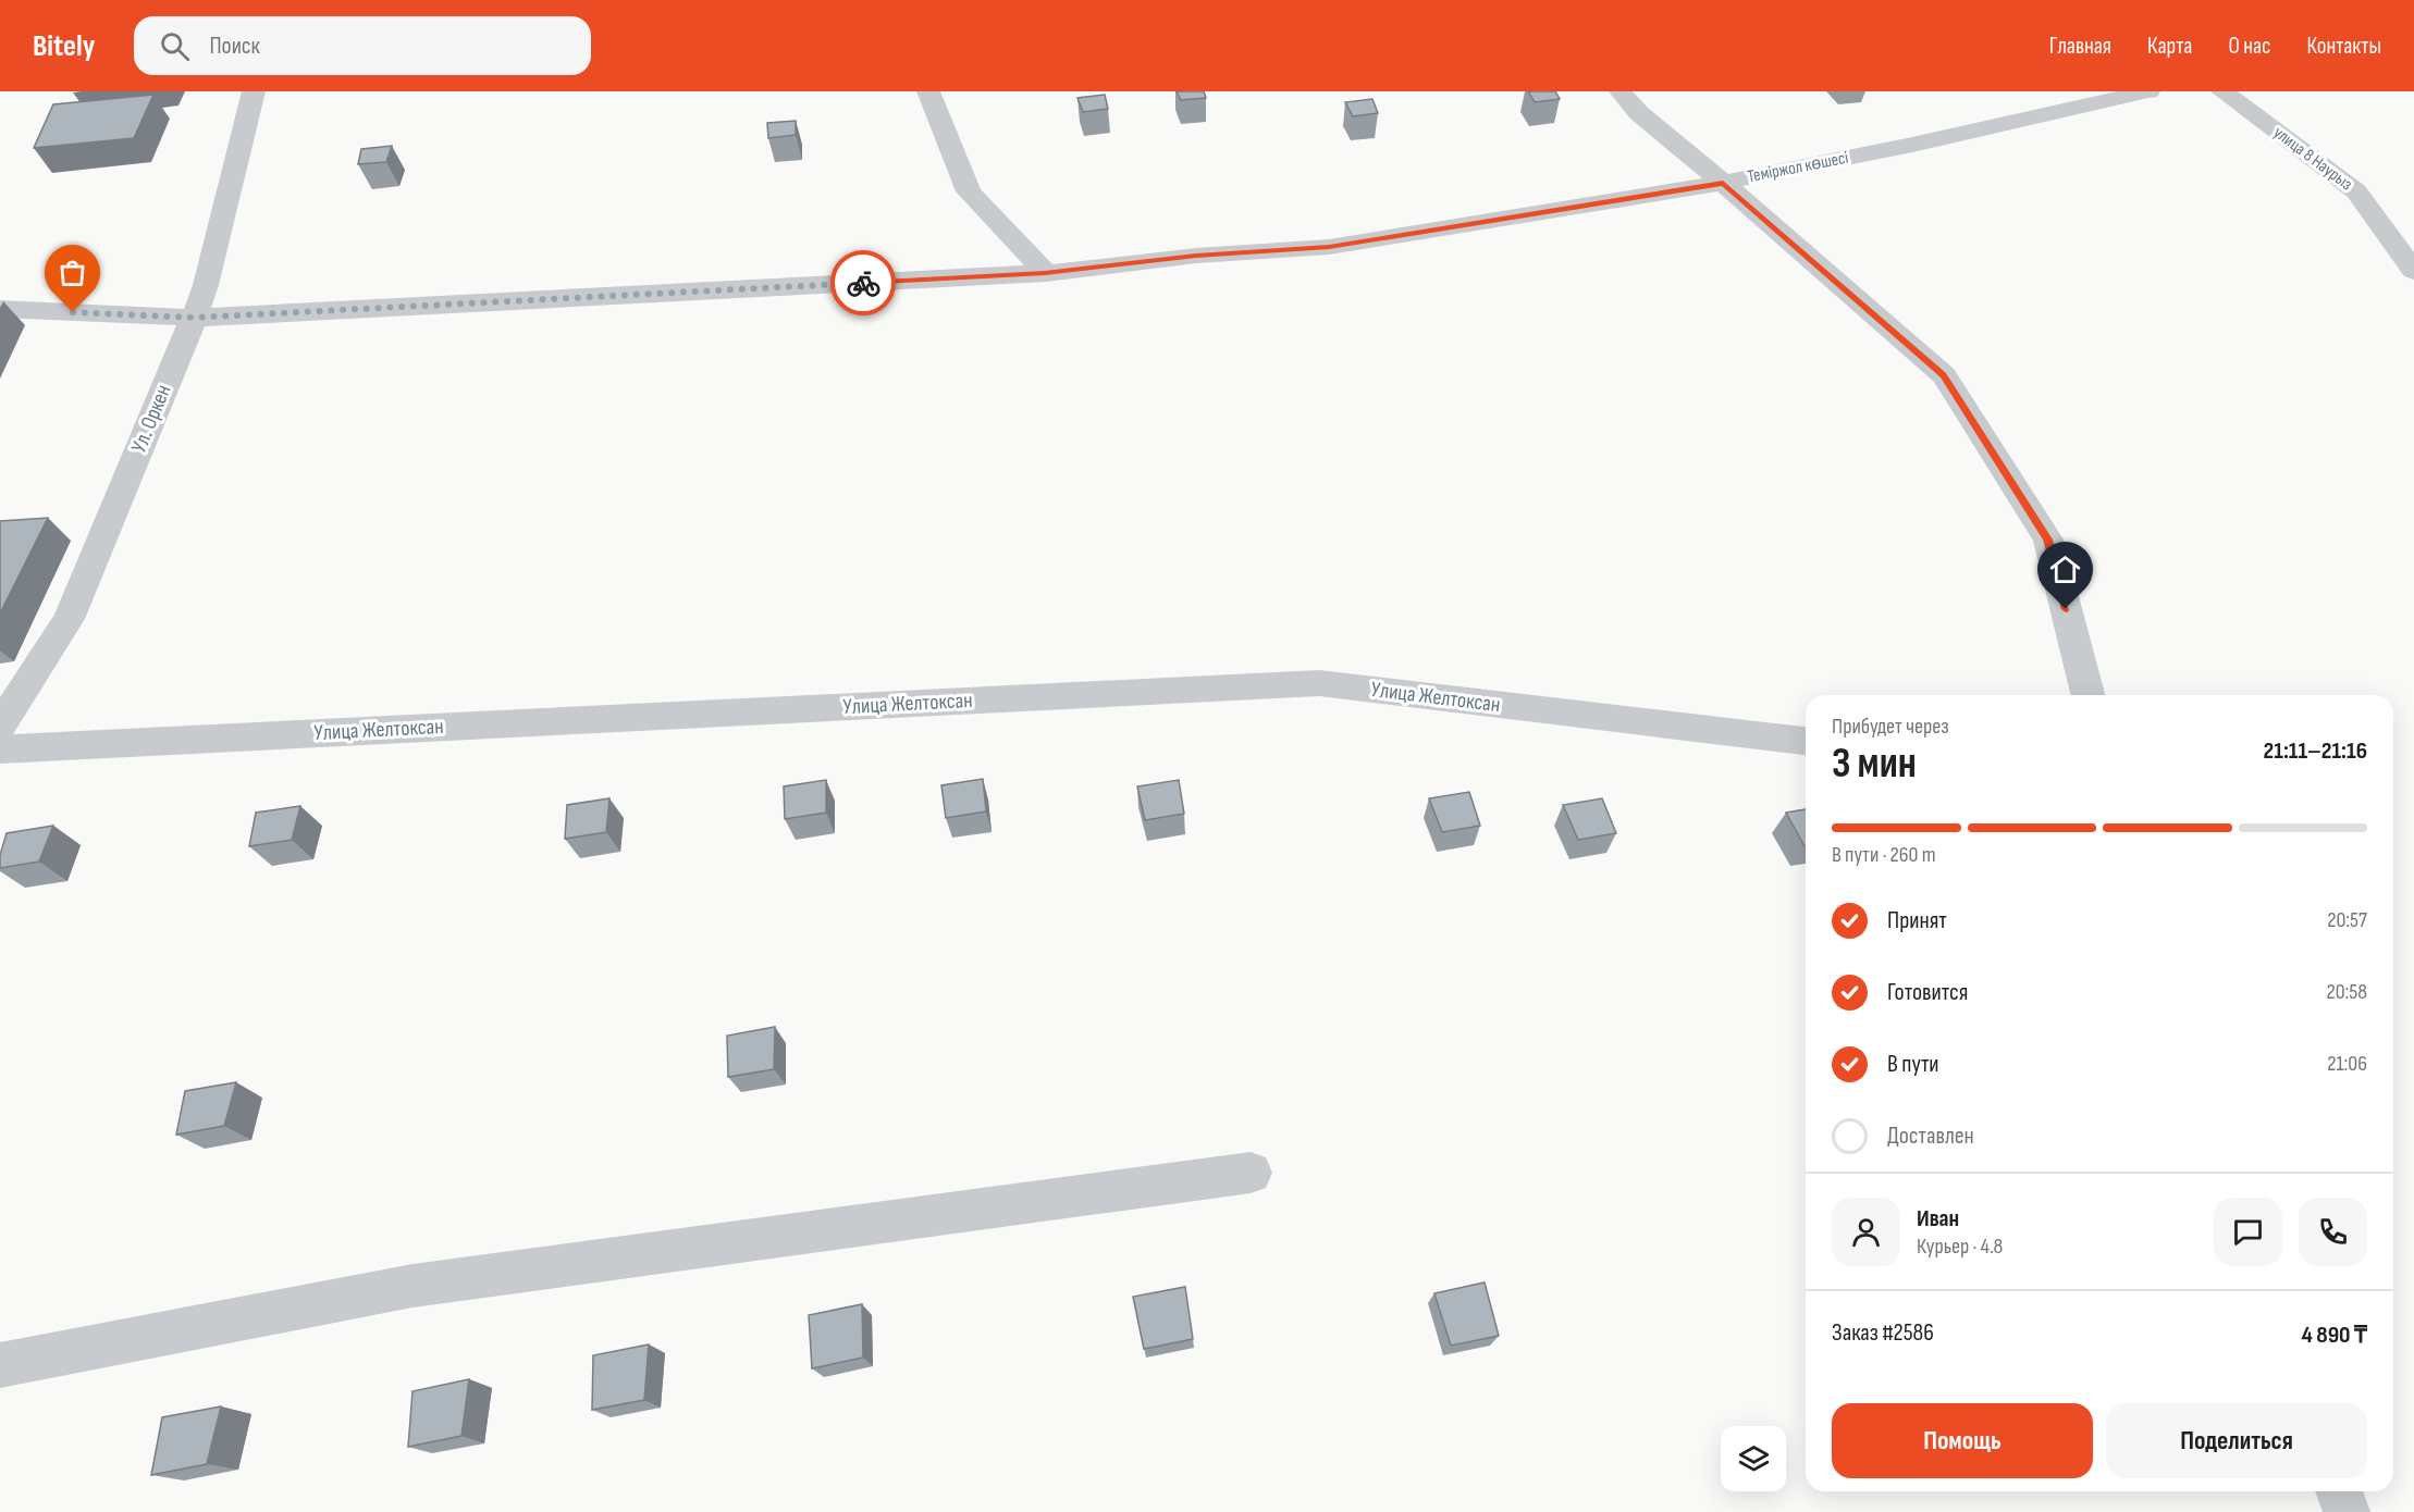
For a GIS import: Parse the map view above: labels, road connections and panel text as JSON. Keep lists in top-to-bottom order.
{
  "streets": {
    "street": [
      "улица 8 Наурыз",
      "Теміржол көшесі",
      "Ул. Оркен",
      "Улица Желтоксан"
    ]
  },
  "crossings": [
    ["Теміржол көшесі", "Ул. Оркен"]
  ],
  "page": {
    "header": "Bitely",
    "search": "Поиск",
    "nav": [
      "Главная",
      "Карта",
      "О нас",
      "Контакты"
    ],
    "heading": ["3 мин", "Прибудет через", "21:11–21:16"],
    "panel": [
      "Иван",
      "Курьер · 4.8",
      "Заказ #2586",
      "4 890 ₸"
    ],
    "bar": "В пути · 260 m",
    "list": [
      ["Принят", "20:57"],
      ["Готовится", "20:58"],
      ["В пути", "21:06"],
      "Доставлен"
    ],
    "buttons": ["Помощь", "Поделиться"]
  }
}
